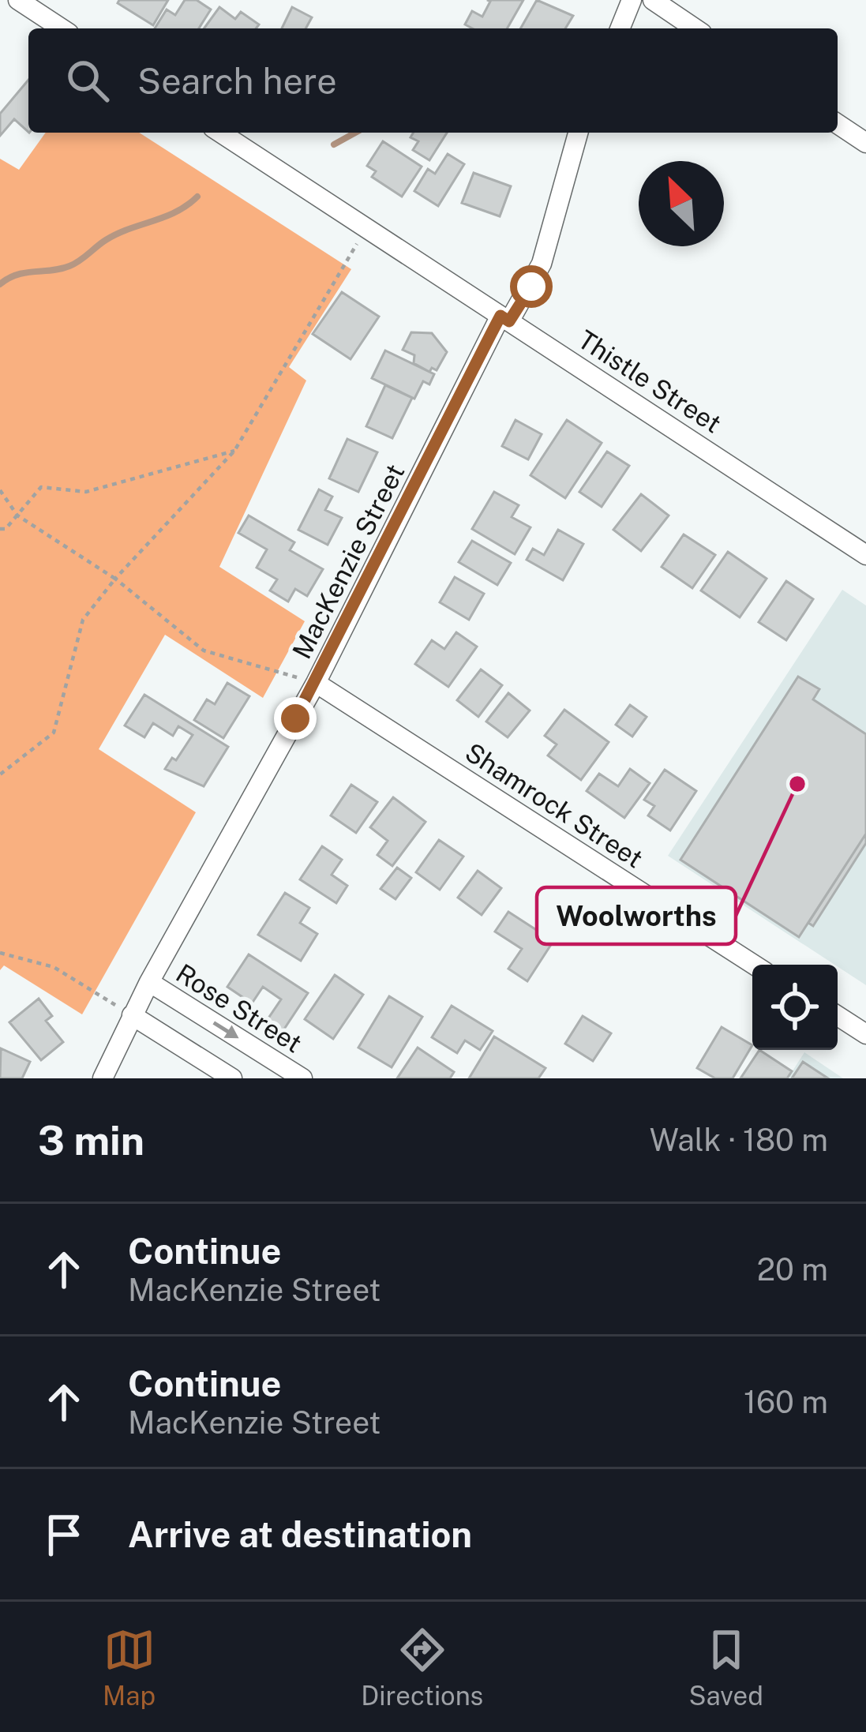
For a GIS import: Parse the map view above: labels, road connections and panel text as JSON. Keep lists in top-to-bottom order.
{
  "streets": {
    "street": [
      "Thistle Street",
      "MacKenzie Street",
      "Shamrock Street",
      "Rose Street"
    ]
  },
  "crossings": [
    ["Thistle Street", "MacKenzie Street"],
    ["MacKenzie Street", "Shamrock Street"],
    ["MacKenzie Street", "Rose Street"]
  ],
  "places": ["Woolworths"],
  "north": "top left",
  "page": {
    "search": "Search here",
    "heading": ["3 min", "Walk · 180 m"],
    "list": [
      ["Continue", "MacKenzie Street", "20 m"],
      ["Continue", "MacKenzie Street", "160 m"],
      "Arrive at destination"
    ],
    "nav": ["Map", "Directions", "Saved"]
  }
}
